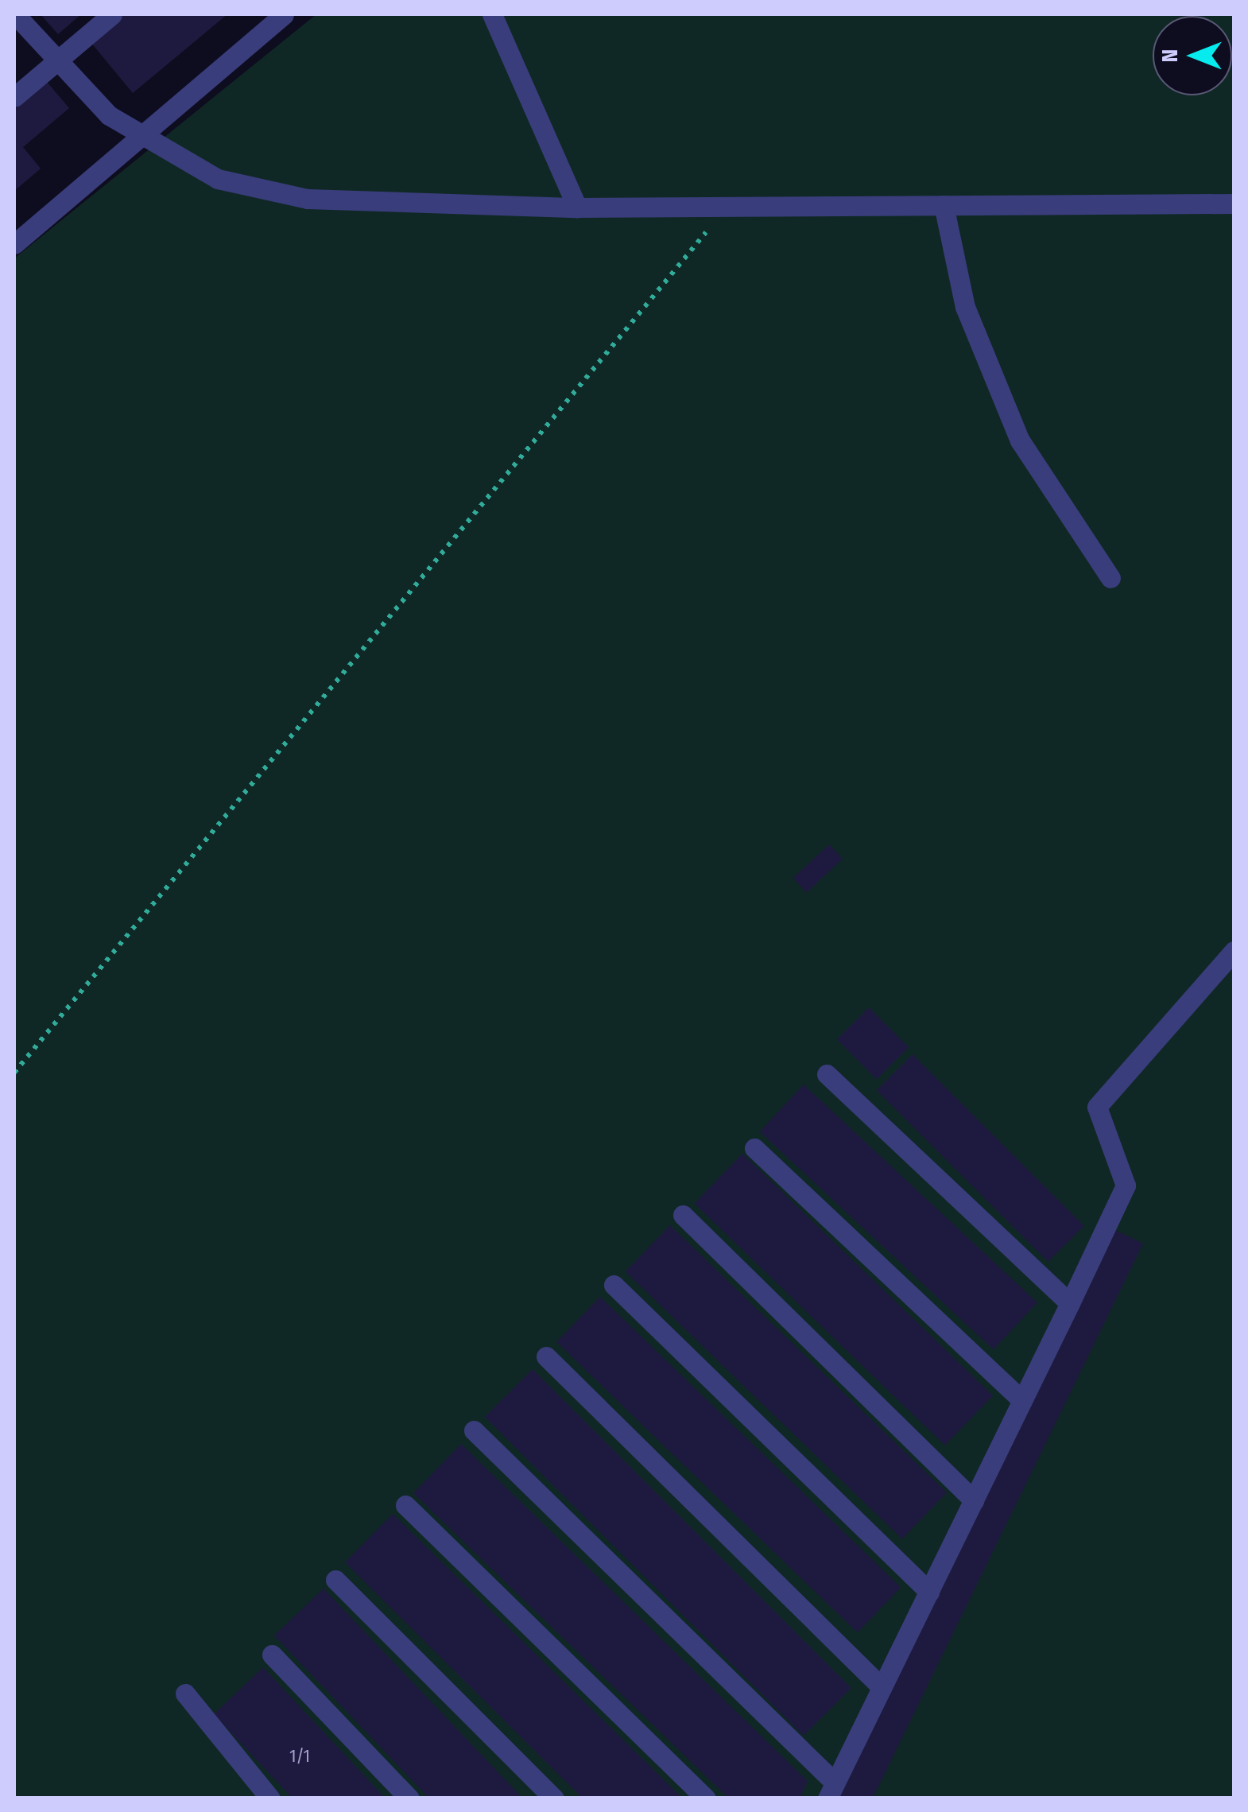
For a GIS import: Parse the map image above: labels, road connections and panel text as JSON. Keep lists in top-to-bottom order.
{
  "house_numbers": ["1/1"],
  "north": "left"
}
